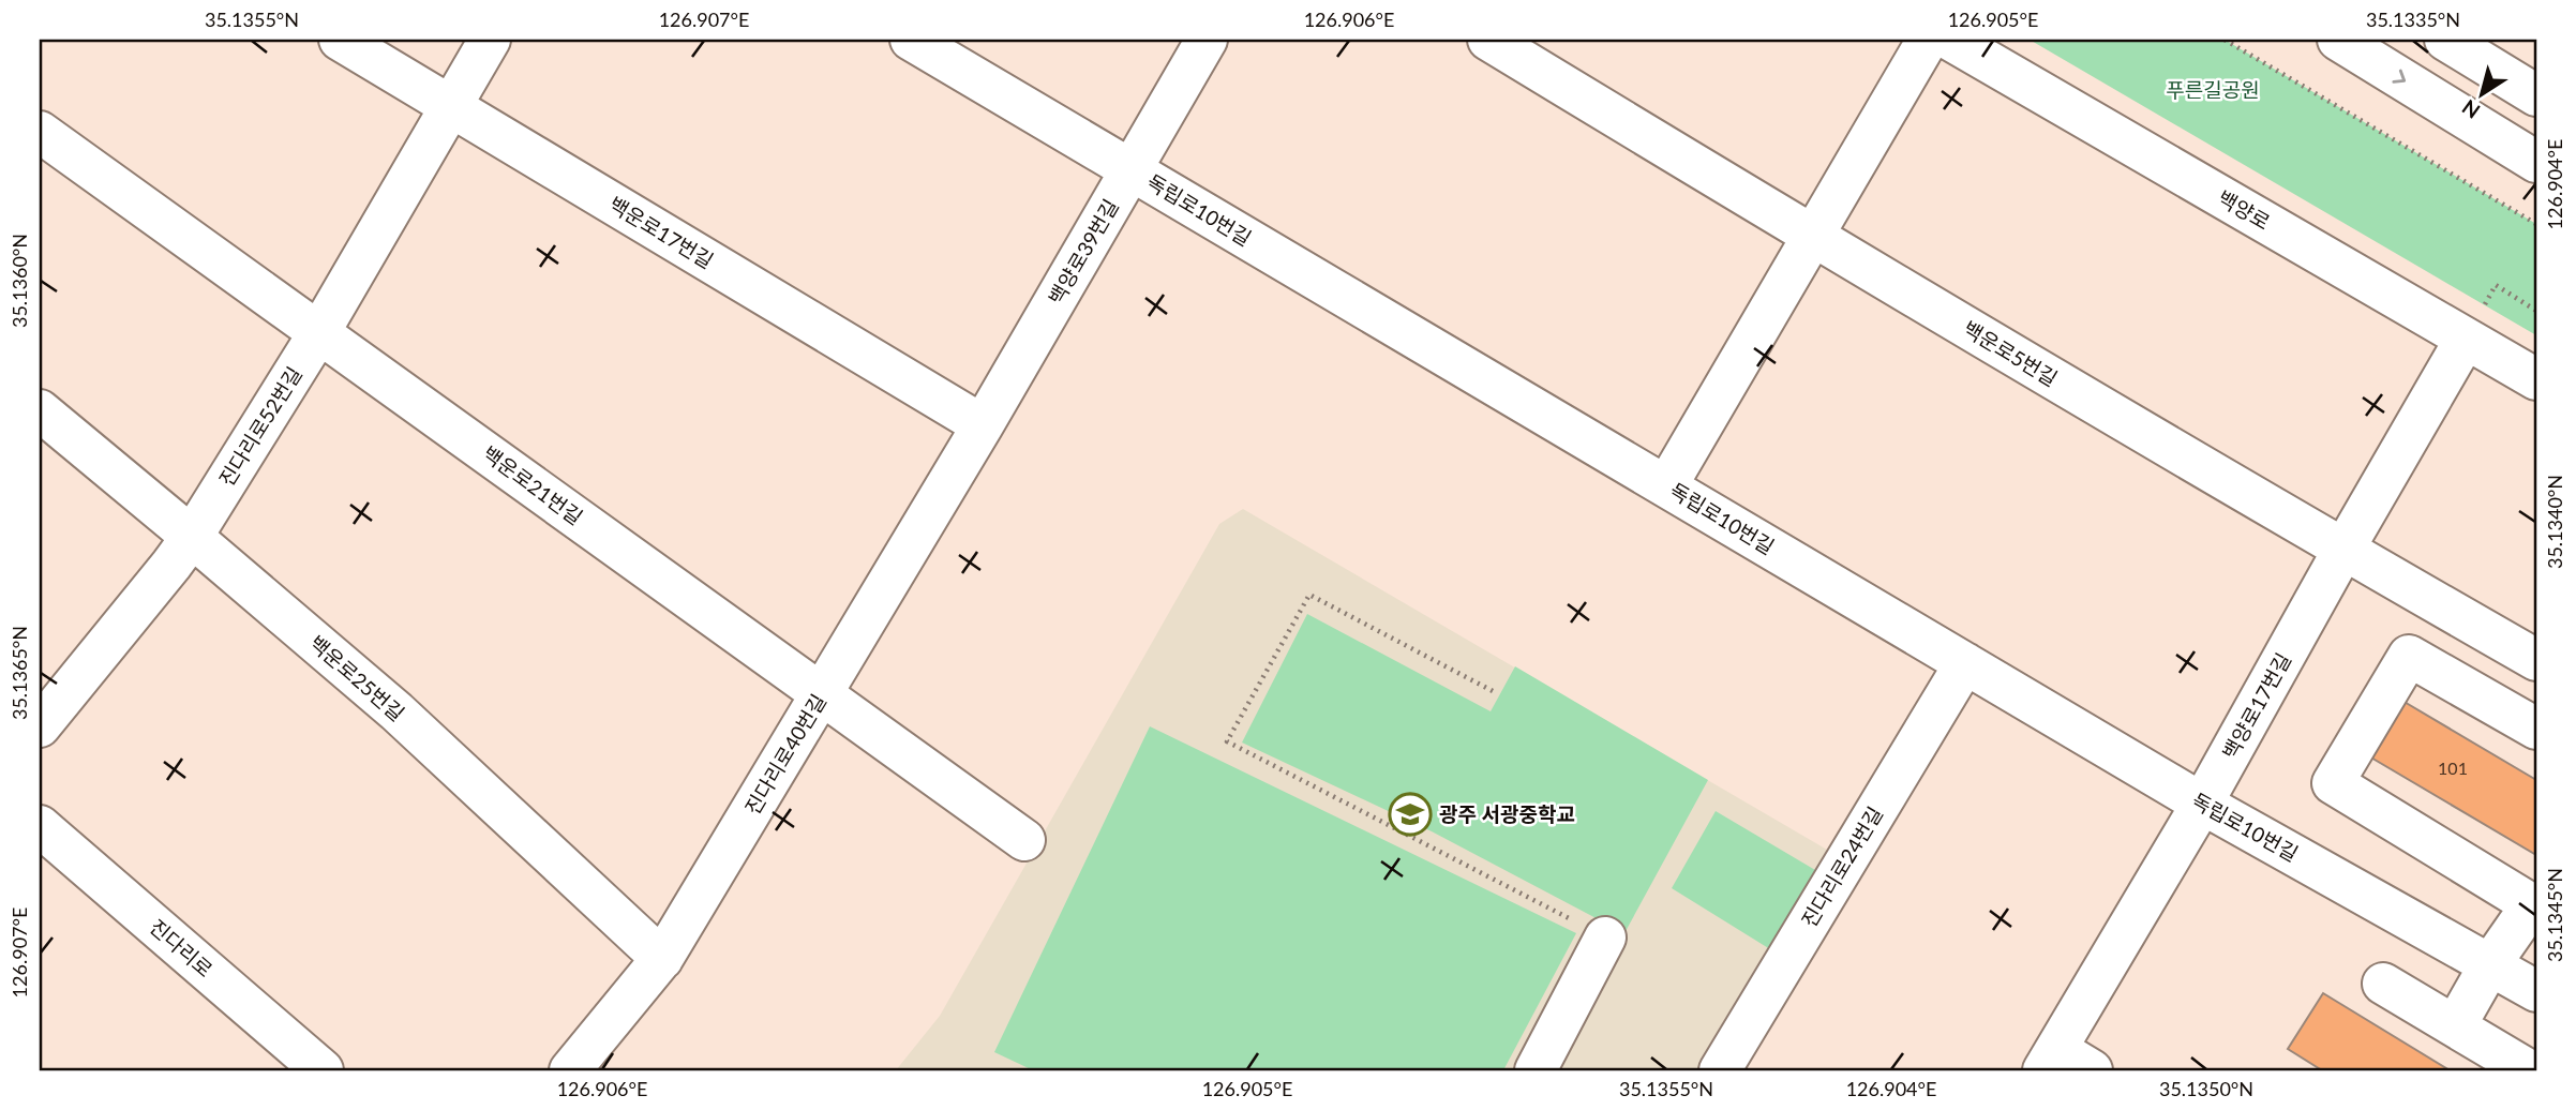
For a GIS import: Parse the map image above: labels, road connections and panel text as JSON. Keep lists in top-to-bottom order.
{
  "streets": {
    "street": [
      "독립로10번길",
      "백양로",
      "백운로17번길",
      "백양로39번길",
      "백운로5번길",
      "진다리로52번길",
      "백운로21번길",
      "백운로25번길",
      "백양로17번길",
      "진다리로40번길",
      "진다리로24번길",
      "진다리로"
    ]
  },
  "crossings": [
    ["독립로10번길", "백양로39번길"],
    ["독립로10번길", "백양로17번길"],
    ["독립로10번길", "진다리로24번길"],
    ["백양로", "백양로17번길"],
    ["백운로17번길", "백양로39번길"],
    ["백운로17번길", "진다리로52번길"],
    ["백운로17번길", "진다리로40번길"],
    ["백양로39번길", "진다리로40번길"],
    ["백운로5번길", "백양로17번길"],
    ["진다리로52번길", "백운로21번길"],
    ["진다리로52번길", "백운로25번길"],
    ["백운로21번길", "진다리로40번길"],
    ["백운로25번길", "진다리로40번길"]
  ],
  "parks": ["푸른길공원"],
  "places": {
    "school or university": ["광주 서광중학교"]
  },
  "house_numbers": ["101"],
  "north": "bottom left",
  "coordinates": [
    "35.1355°N",
    "126.907°E",
    "126.906°E",
    "126.905°E",
    "35.1335°N",
    "126.904°E",
    "35.1360°N",
    "35.1340°N",
    "35.1365°N",
    "35.1345°N",
    "35.1350°N"
  ]
}
